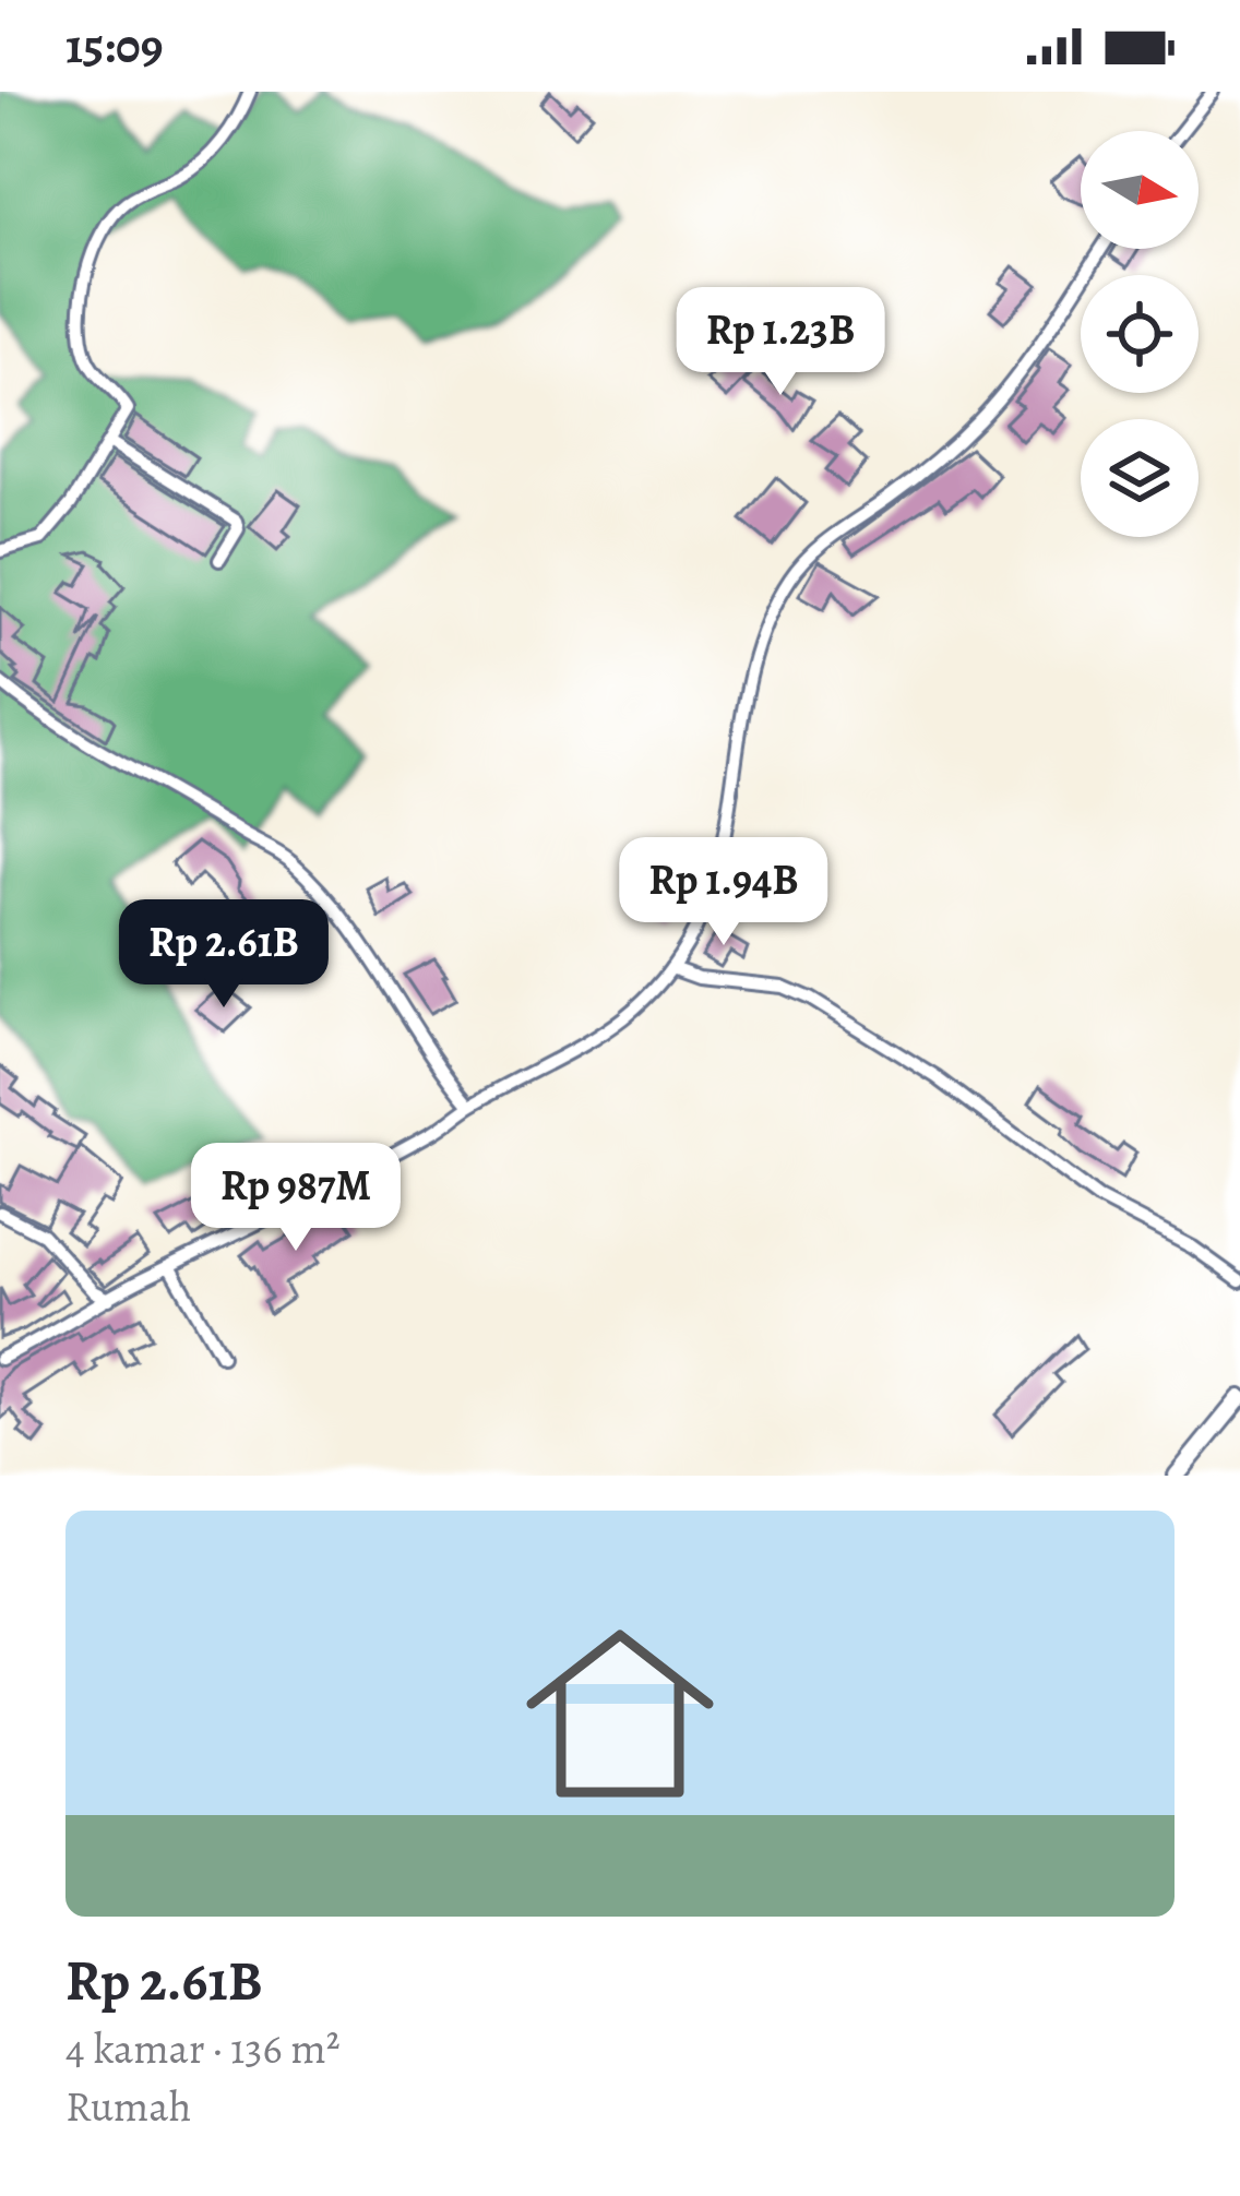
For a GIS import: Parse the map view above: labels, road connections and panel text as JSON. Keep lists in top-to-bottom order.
{
  "north": "right",
  "page": {
    "status": "15:09",
    "price": [
      "Rp 1.23B",
      "Rp 1.94B",
      "Rp 2.61B",
      "Rp 987M"
    ],
    "list": [
      {
        "name": "Rp 2.61B",
        "note": "4 kamar · 136 m² · Rumah"
      }
    ]
  }
}
